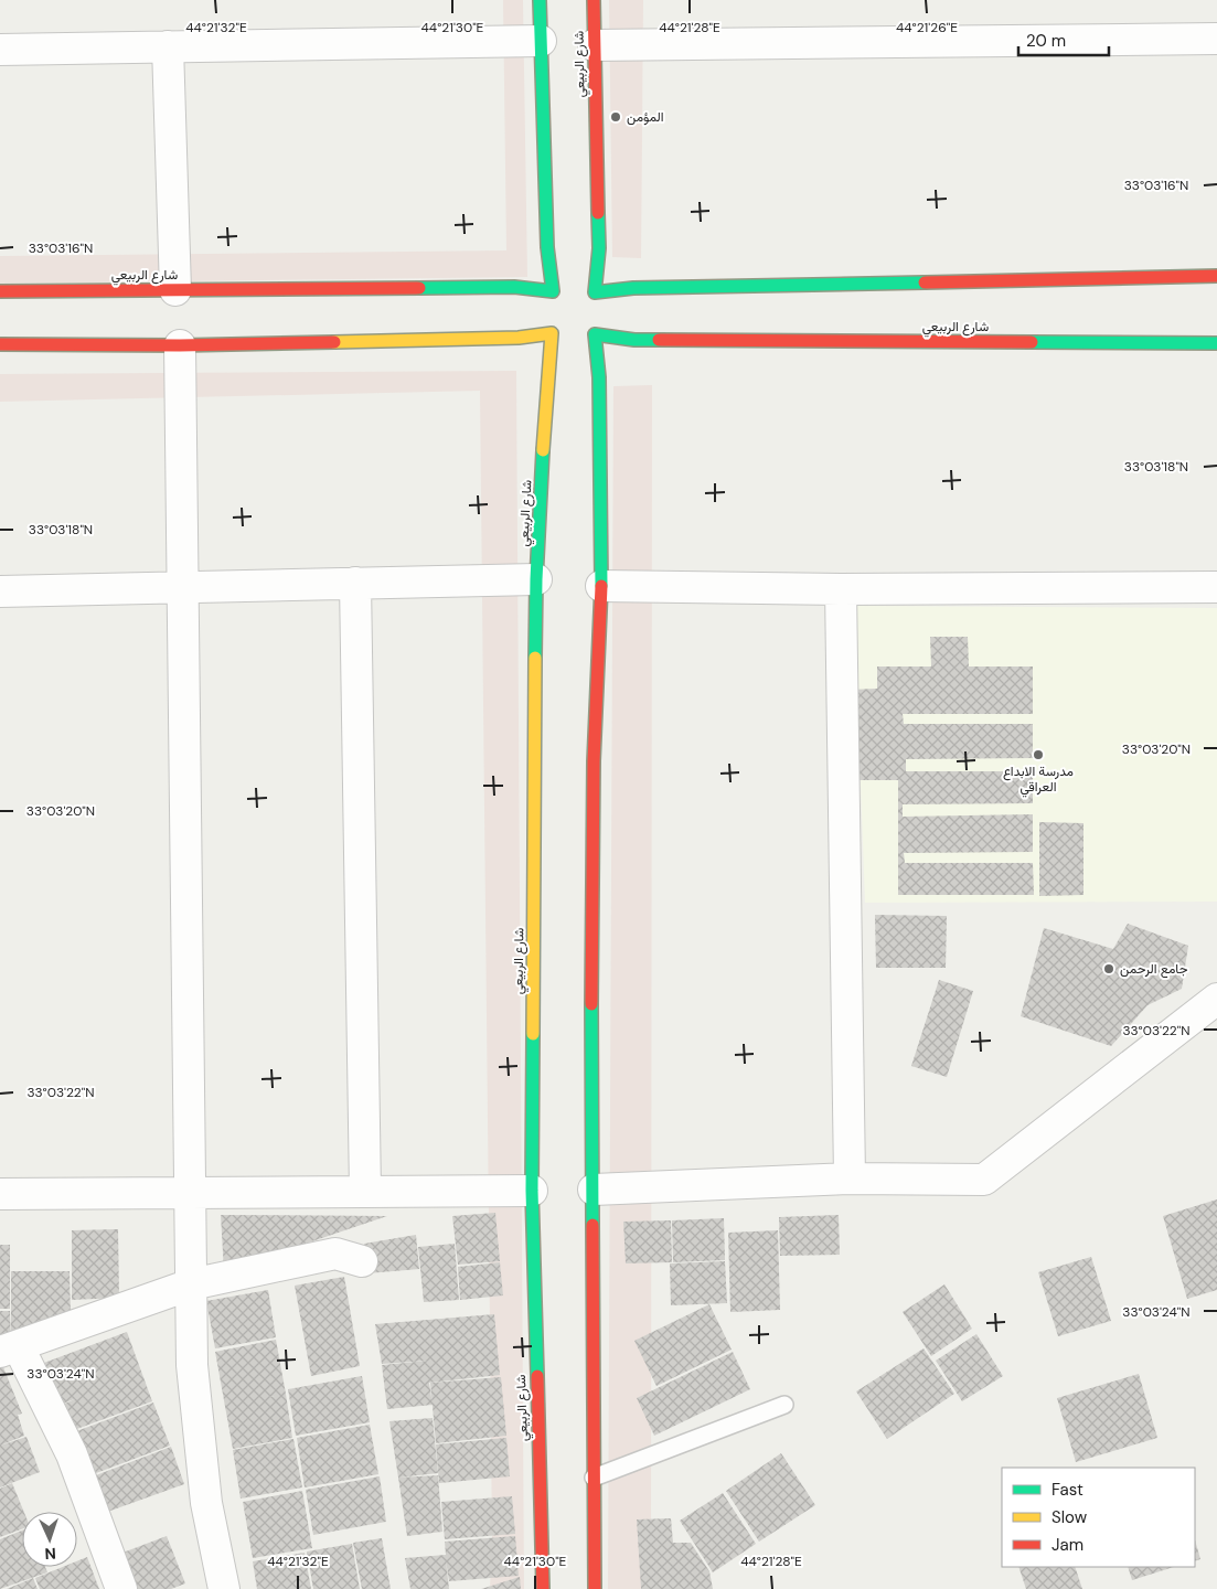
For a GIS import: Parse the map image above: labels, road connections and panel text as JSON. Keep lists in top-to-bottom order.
{
  "streets": {
    "street": ["شارع الربيعي"]
  },
  "places": ["المؤمن", "مدرسة الابداع العراقي", "جامع الرحمن"],
  "legend": ["Fast", "Slow", "Jam"],
  "scale_bar": "20 m",
  "north": "bottom",
  "coordinates": [
    "44°21'32\"E",
    "44°21'30\"E",
    "44°21'28\"E",
    "44°21'26\"E",
    "33°03'16\"N",
    "33°03'18\"N",
    "33°03'20\"N",
    "33°03'22\"N",
    "33°03'24\"N"
  ]
}
